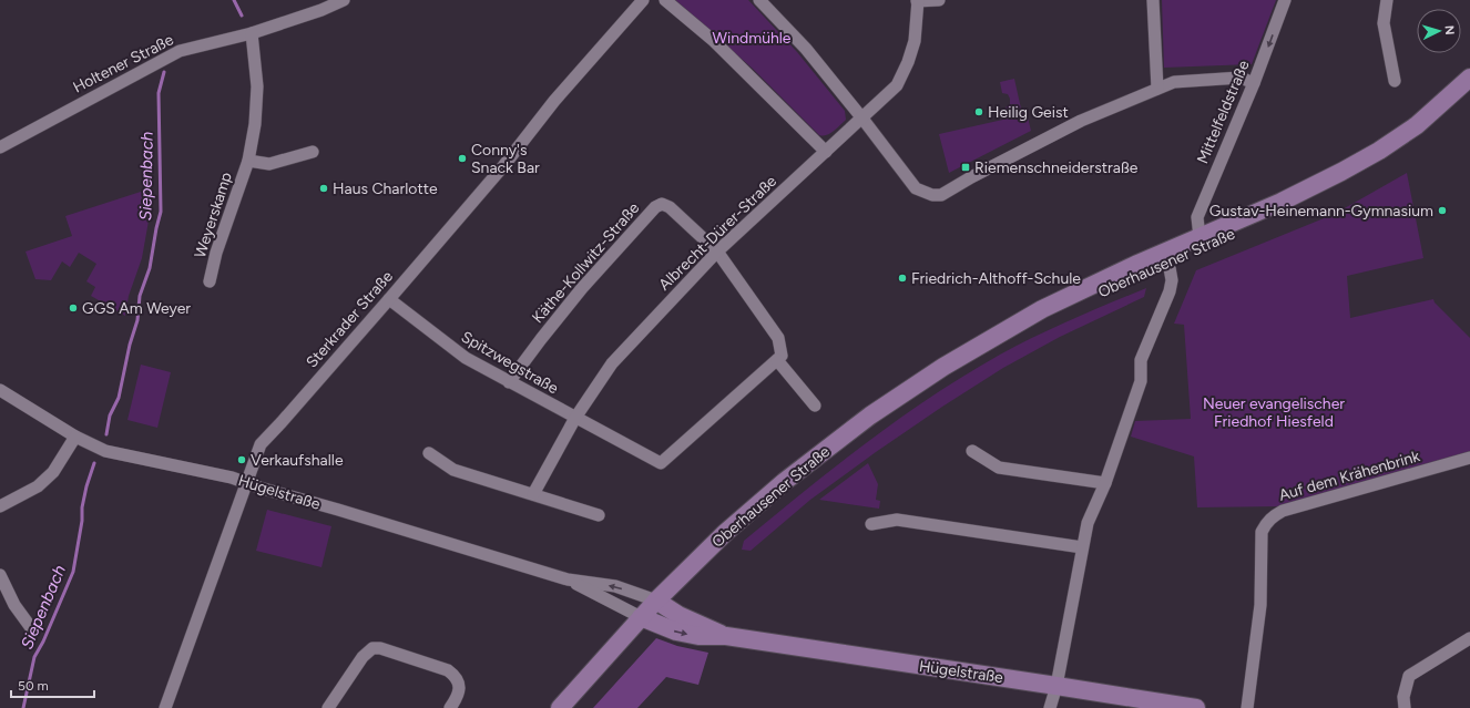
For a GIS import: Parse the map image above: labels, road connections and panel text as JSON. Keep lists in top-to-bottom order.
{
  "streets": {
    "main road": ["Oberhausener Straße", "Hügelstraße"],
    "street": [
      "Holtener Straße",
      "Mittelfeldstraße",
      "Weyerskamp",
      "Albrecht-Dürer-Straße",
      "Käthe-Kollwitz-Straße",
      "Sterkrader Straße",
      "Spitzwegstraße",
      "Auf dem Krähenbrink"
    ]
  },
  "crossings": [
    ["Holtener Straße", "Weyerskamp"],
    ["Mittelfeldstraße", "Oberhausener Straße"],
    ["Albrecht-Dürer-Straße", "Käthe-Kollwitz-Straße"],
    ["Albrecht-Dürer-Straße", "Spitzwegstraße"],
    ["Käthe-Kollwitz-Straße", "Spitzwegstraße"],
    ["Oberhausener Straße", "Hügelstraße"],
    ["Sterkrader Straße", "Spitzwegstraße"],
    ["Sterkrader Straße", "Hügelstraße"]
  ],
  "water": ["Siepenbach"],
  "parks": ["Windmühle", "Neuer evangelischer Friedhof Hiesfeld"],
  "places": {
    "other": [
      "Heilig Geist",
      "Conny's Snack Bar",
      "Haus Charlotte",
      "Gustav-Heinemann-Gymnasium",
      "Friedrich-Althoff-Schule",
      "GGS Am Weyer",
      "Verkaufshalle"
    ],
    "transit": ["Riemenschneiderstraße"]
  },
  "scale_bar": "50 m",
  "north": "right"
}
